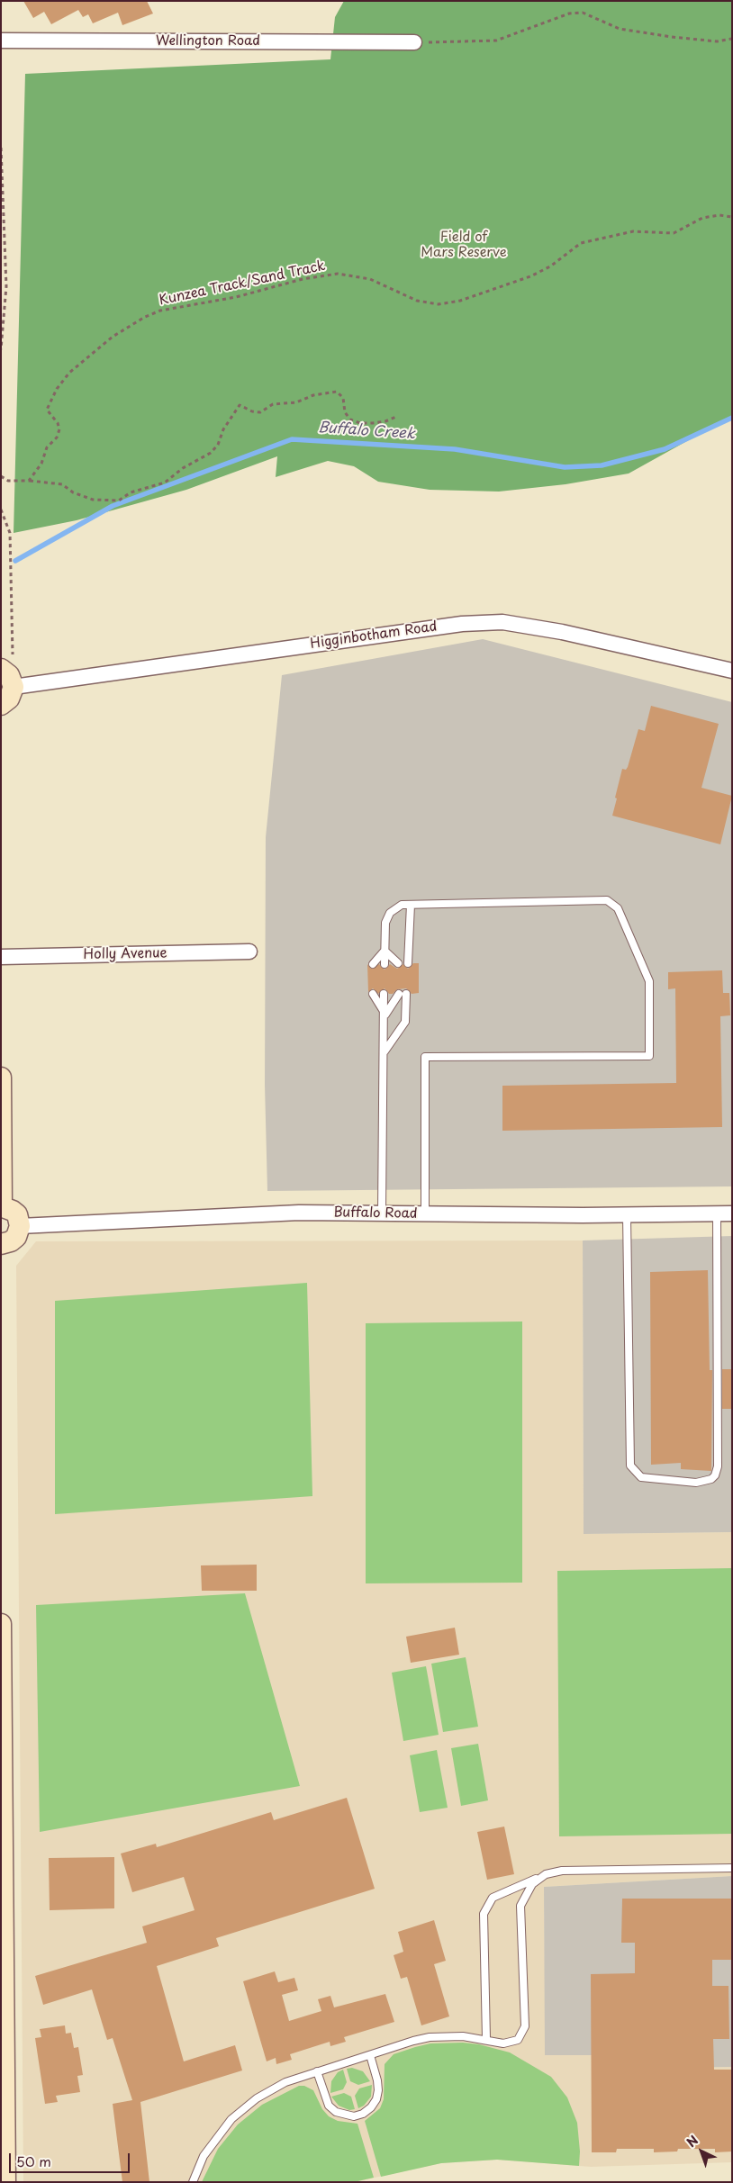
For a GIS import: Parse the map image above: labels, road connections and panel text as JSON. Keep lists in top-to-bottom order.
{
  "streets": {
    "street": [
      "Wellington Road",
      "Higginbotham Road",
      "Holly Avenue",
      "Buffalo Road"
    ],
    "path": ["Kunzea Track/Sand Track"]
  },
  "water": ["Buffalo Creek"],
  "parks": ["Field of Mars Reserve"],
  "scale_bar": "50 m",
  "north": "top left"
}
